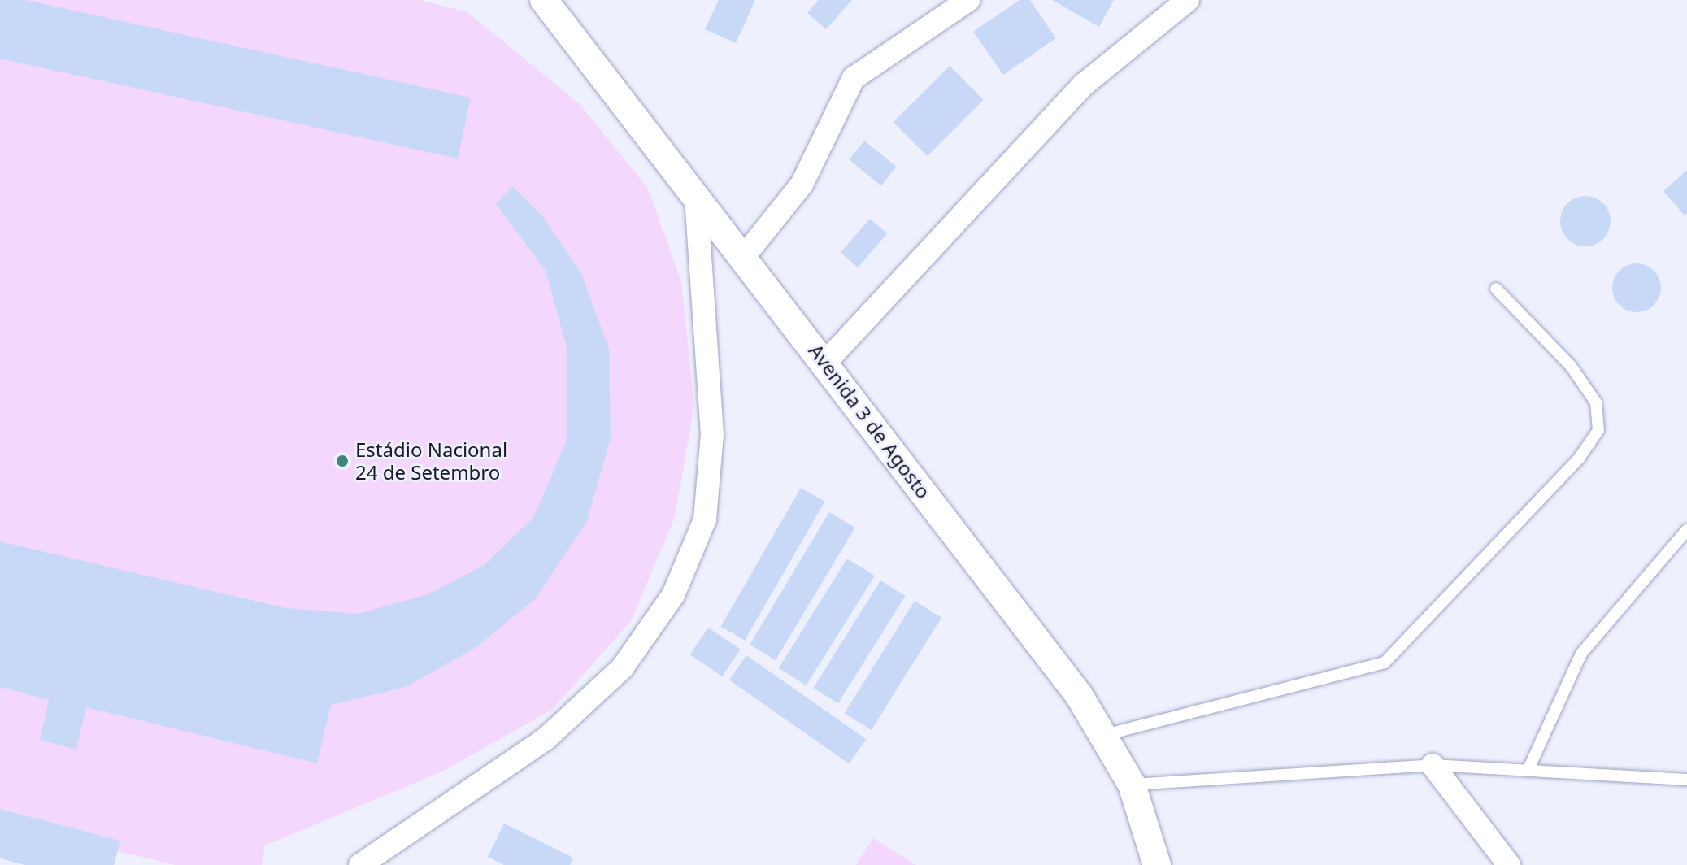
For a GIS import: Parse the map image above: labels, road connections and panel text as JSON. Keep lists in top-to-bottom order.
{
  "streets": {
    "street": ["Avenida 3 de Agosto"]
  },
  "places": ["Estádio Nacional 24 de Setembro"]
}
